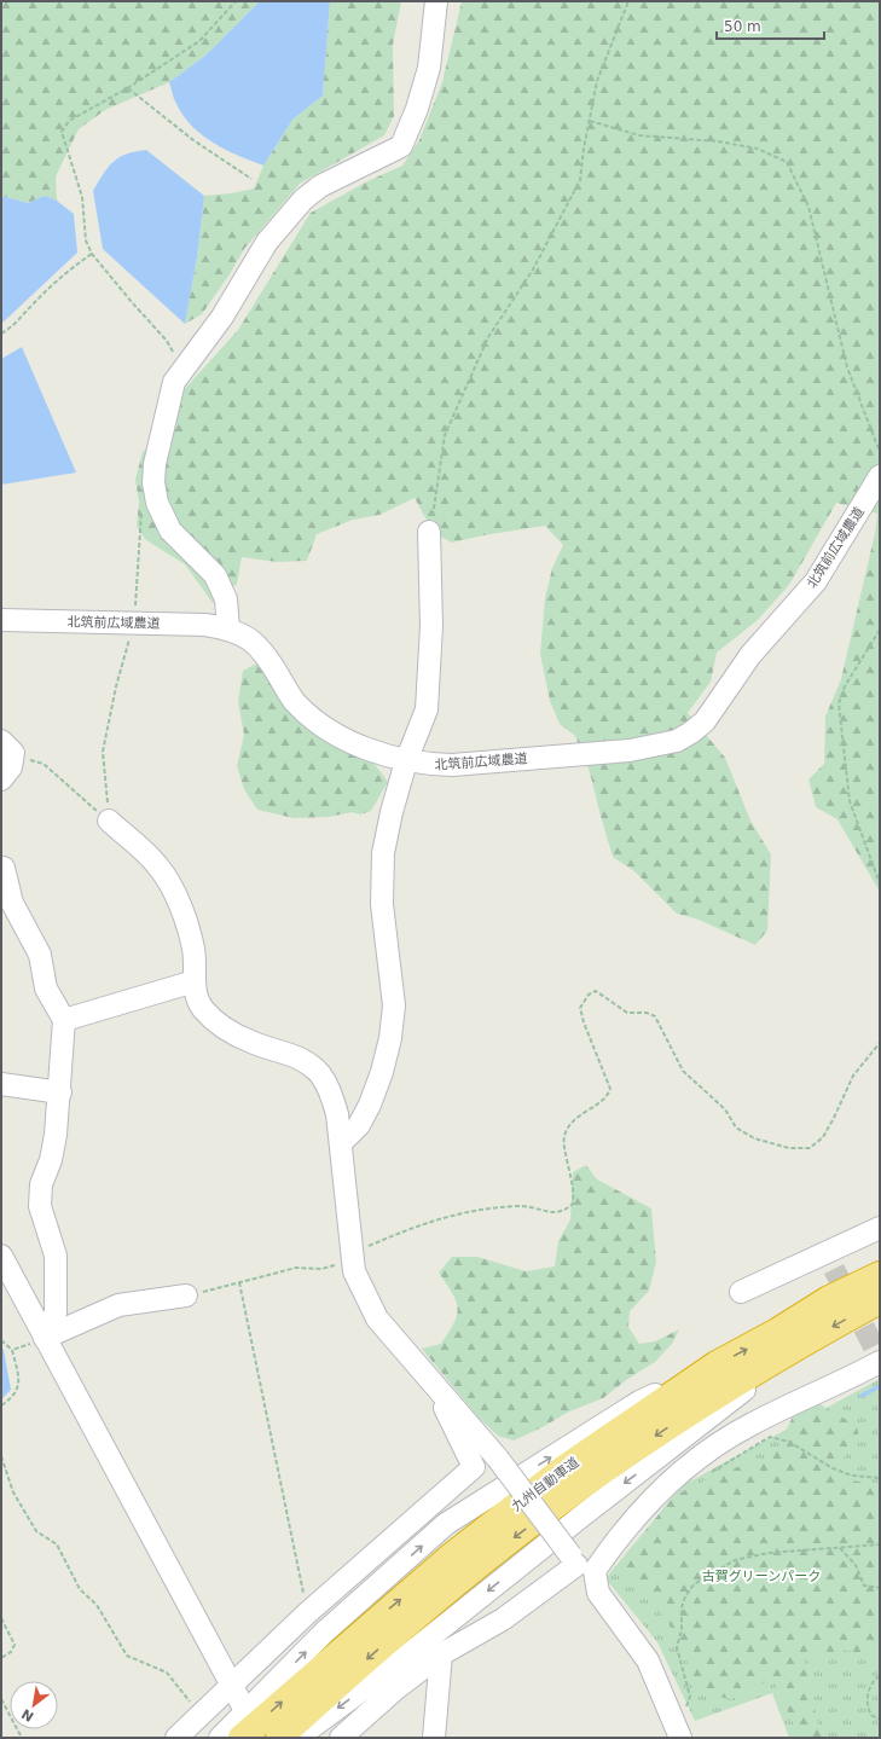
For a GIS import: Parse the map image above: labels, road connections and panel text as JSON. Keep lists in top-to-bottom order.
{
  "streets": {
    "highway": ["九州自動車道"],
    "street": ["北筑前広域農道"]
  },
  "parks": ["古賀グリーンパーク"],
  "scale_bar": "50 m",
  "north": "bottom left"
}
